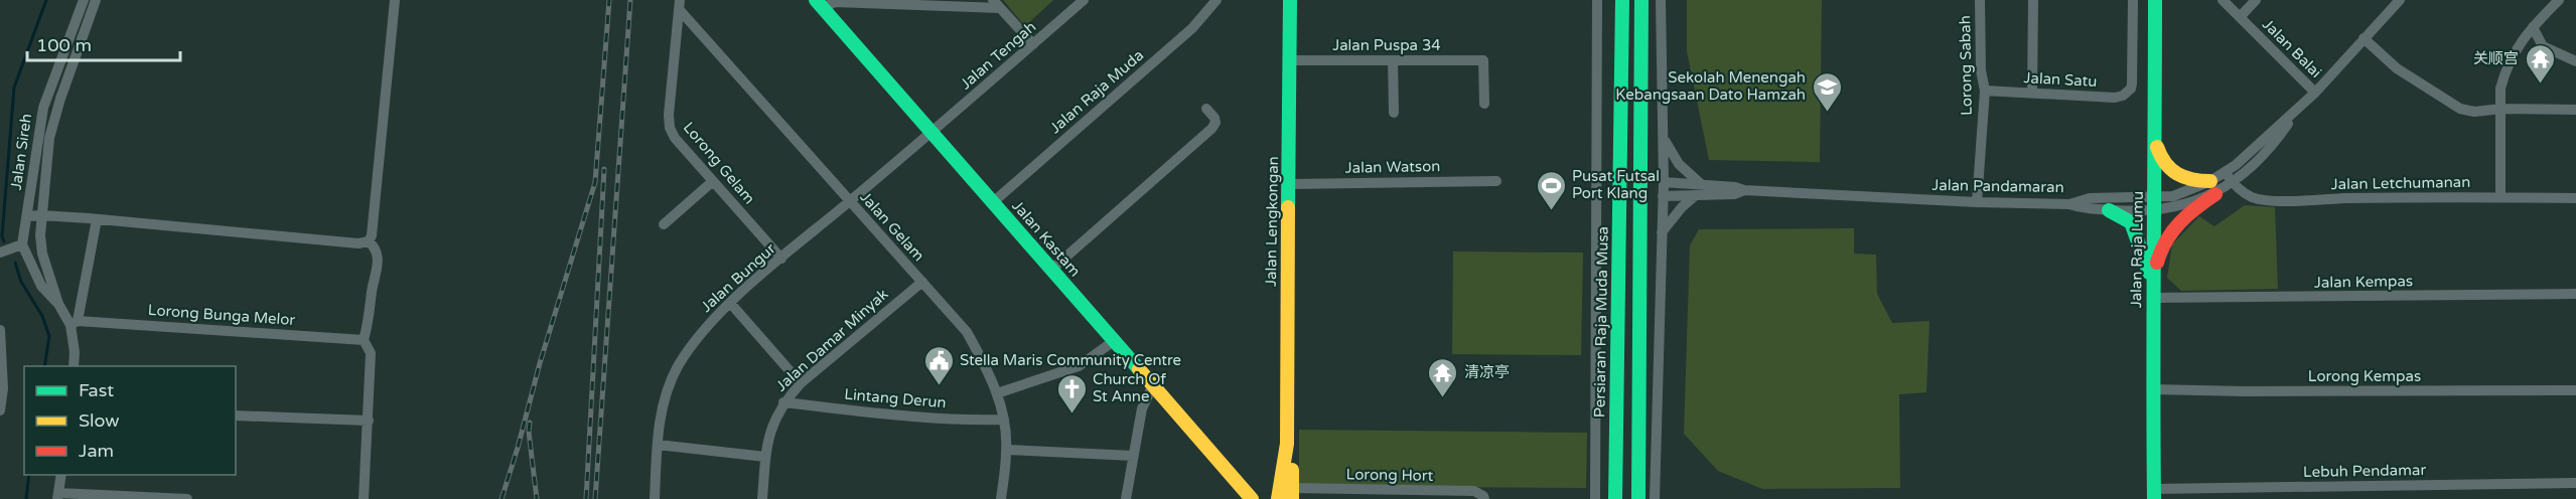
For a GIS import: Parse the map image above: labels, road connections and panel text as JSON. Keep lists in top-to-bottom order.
{
  "streets": {
    "street": [
      "Jalan Puspa 34",
      "Jalan Balai",
      "Jalan Tengah",
      "Lorong Sabah",
      "Jalan Satu",
      "Jalan Raja Muda",
      "Jalan Sireh",
      "Lorong Gelam",
      "Jalan Watson",
      "Jalan Letchumanan",
      "Jalan Pandamaran",
      "Jalan Lengkongan",
      "Jalan Gelam",
      "Jalan Kastam",
      "Jalan Raja Lumu",
      "Jalan Bungur",
      "Jalan Kempas",
      "Lorong Bunga Melor",
      "Persiaran Raja Muda Musa",
      "Jalan Damar Minyak",
      "Lorong Kempas",
      "Lintang Derun",
      "Lebuh Pendamar",
      "Lorong Hort"
    ]
  },
  "crossings": [
    ["Jalan Puspa 34", "Jalan Lengkongan"],
    ["Jalan Tengah", "Jalan Kastam"],
    ["Jalan Tengah", "Jalan Bungur"],
    ["Lorong Sabah", "Jalan Satu"],
    ["Lorong Sabah", "Jalan Pandamaran"],
    ["Jalan Raja Muda", "Jalan Kastam"],
    ["Jalan Sireh", "Lorong Bunga Melor"],
    ["Lorong Gelam", "Jalan Gelam"],
    ["Lorong Gelam", "Jalan Bungur"],
    ["Jalan Watson", "Jalan Lengkongan"],
    ["Jalan Pandamaran", "Jalan Raja Lumu"],
    ["Jalan Lengkongan", "Lorong Hort"],
    ["Jalan Gelam", "Jalan Bungur"],
    ["Jalan Gelam", "Jalan Damar Minyak"],
    ["Jalan Gelam", "Lintang Derun"],
    ["Jalan Kastam", "Jalan Bungur"],
    ["Jalan Raja Lumu", "Jalan Kempas"],
    ["Jalan Raja Lumu", "Lorong Kempas"],
    ["Jalan Raja Lumu", "Lebuh Pendamar"],
    ["Jalan Damar Minyak", "Lintang Derun"]
  ],
  "places": {
    "temple": ["关顺宫", "清凉亭"],
    "school or university": ["Sekolah Menengah Kebangsaan Dato Hamzah"],
    "sports": ["Pusat Futsal Port Klang"],
    "public building": ["Stella Maris Community Centre"],
    "church": ["Church Of St Anne"]
  },
  "legend": ["Fast", "Slow", "Jam"],
  "scale_bar": "100 m"
}
